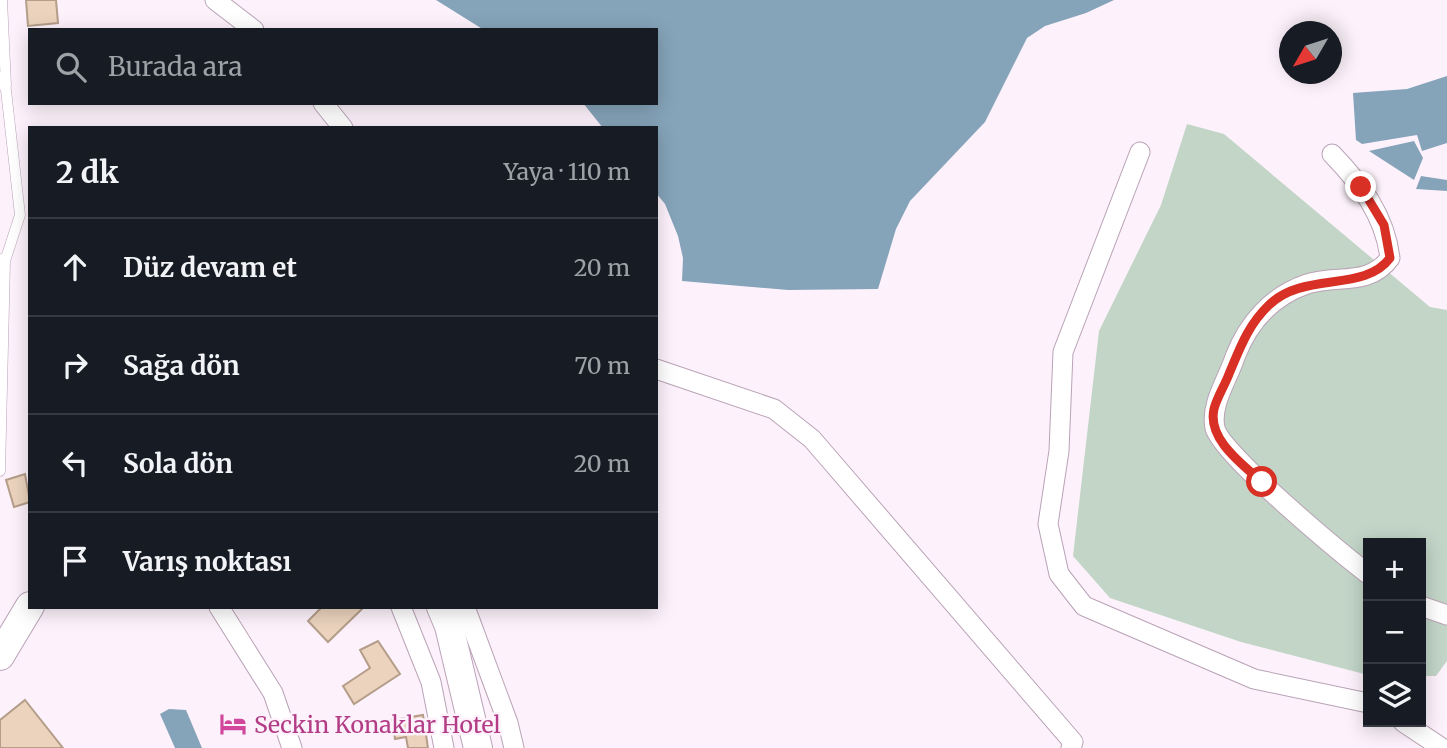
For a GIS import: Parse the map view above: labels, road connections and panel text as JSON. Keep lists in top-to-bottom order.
{
  "places": {
    "hotel": ["Seckin Konaklar Hotel"]
  },
  "north": "bottom left",
  "page": {
    "search": "Burada ara",
    "heading": ["2 dk", "Yaya · 110 m"],
    "list": [
      ["Düz devam et", "20 m"],
      ["Sağa dön", "70 m"],
      ["Sola dön", "20 m"],
      "Varış noktası"
    ],
    "map_buttons": ["+", "−"]
  }
}
